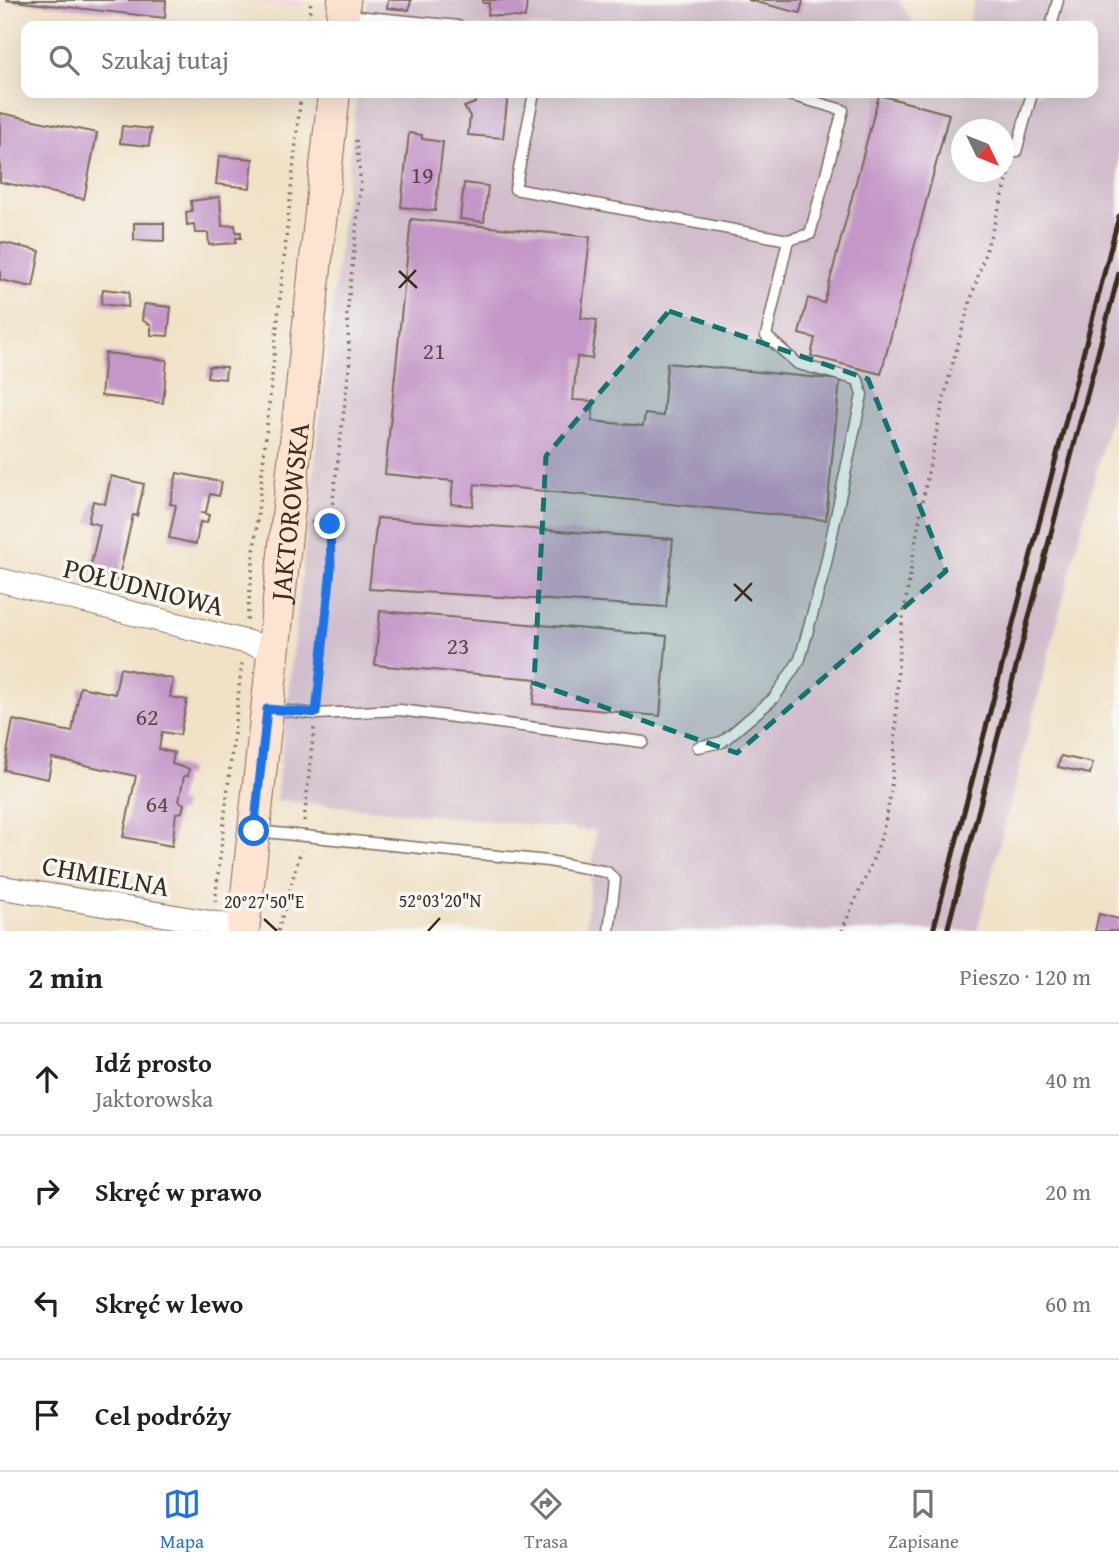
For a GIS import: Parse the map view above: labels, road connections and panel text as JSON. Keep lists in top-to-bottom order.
{
  "streets": {
    "main road": ["JAKTOROWSKA"],
    "street": ["POŁUDNIOWA", "CHMIELNA"]
  },
  "crossings": [
    ["JAKTOROWSKA", "POŁUDNIOWA"],
    ["JAKTOROWSKA", "CHMIELNA"]
  ],
  "house_numbers": [
    "19",
    "21",
    "23",
    "62",
    "64"
  ],
  "north": "bottom right",
  "page": {
    "search": "Szukaj tutaj",
    "heading": ["2 min", "Pieszo · 120 m"],
    "list": [
      ["Idź prosto", "Jaktorowska", "40 m"],
      ["Skręć w prawo", "20 m"],
      ["Skręć w lewo", "60 m"],
      "Cel podróży"
    ],
    "nav": ["Mapa", "Trasa", "Zapisane"]
  },
  "coordinates": ["52°03'20\"N", "20°27'50\"E"]
}
